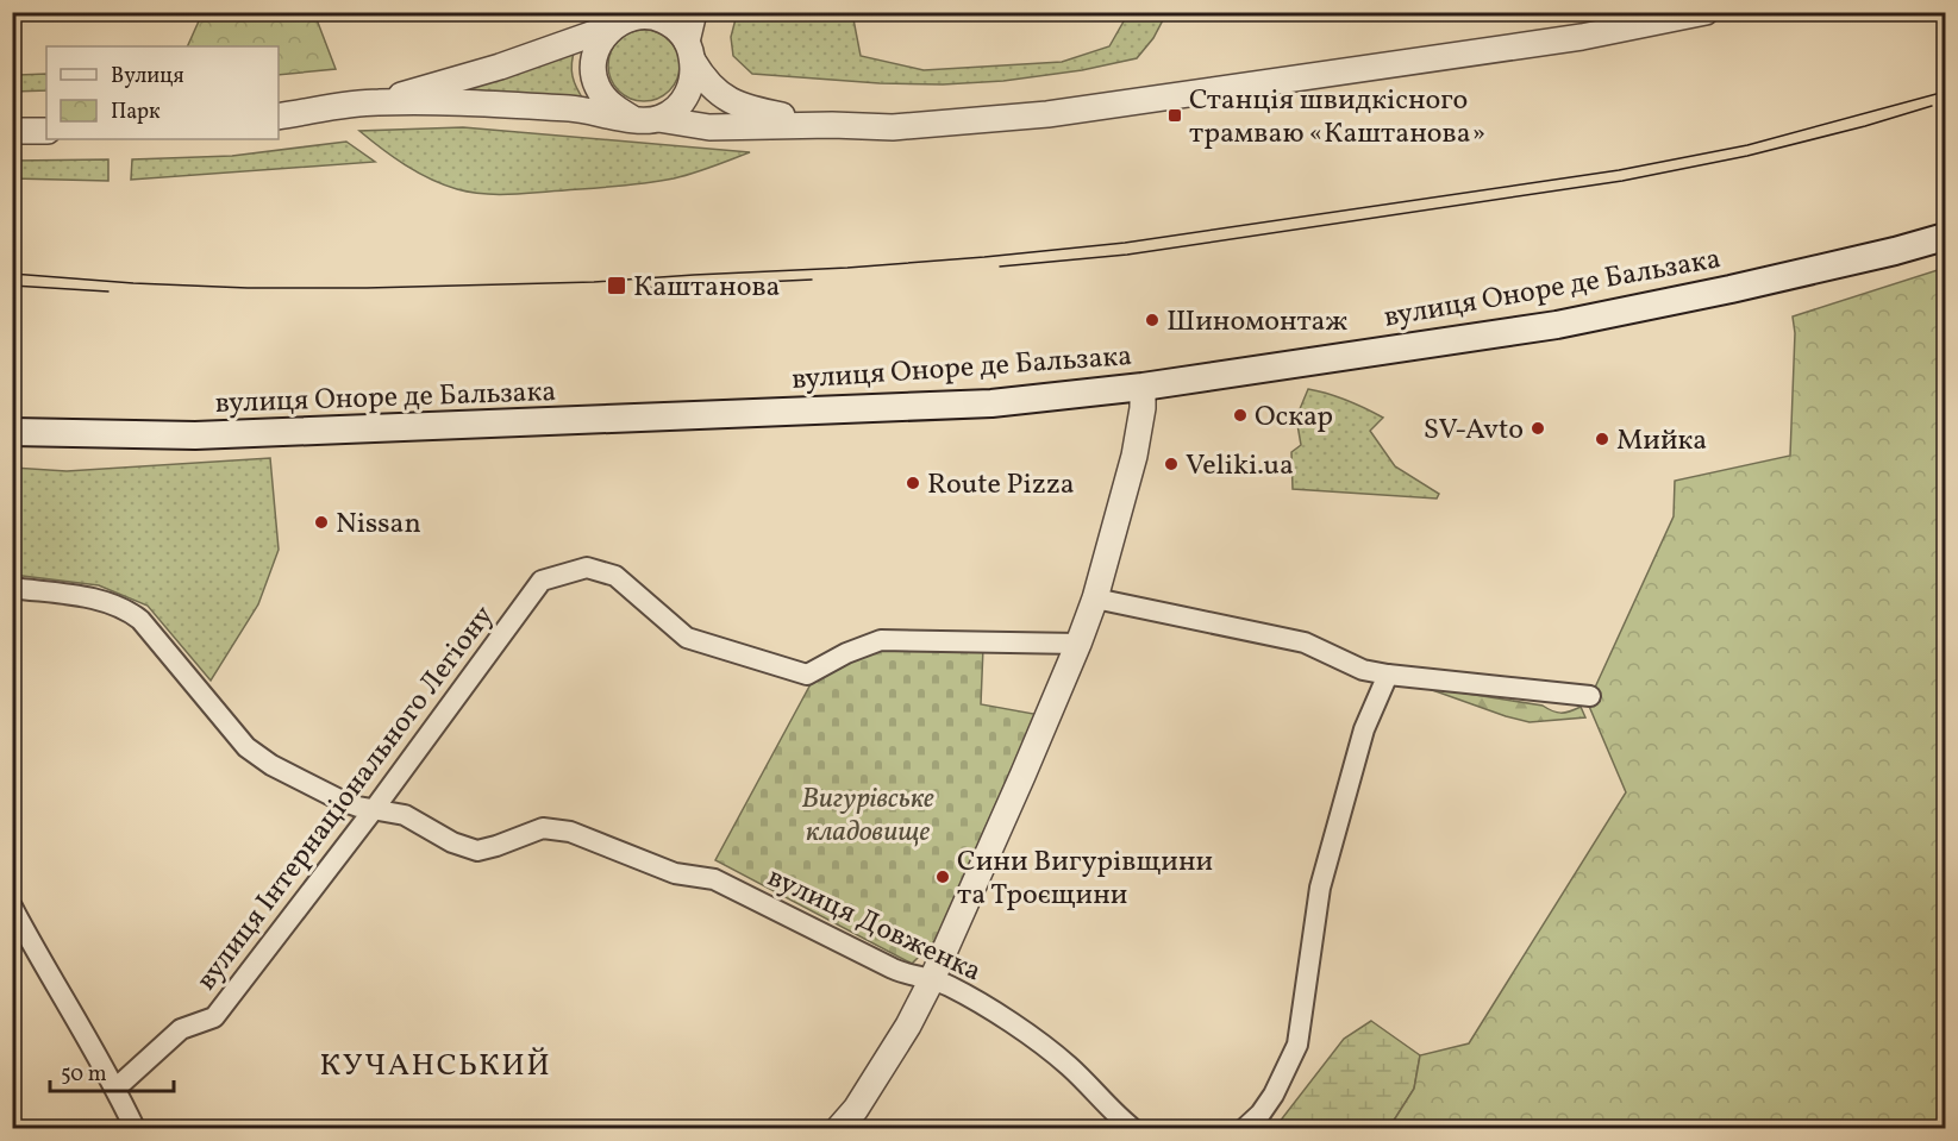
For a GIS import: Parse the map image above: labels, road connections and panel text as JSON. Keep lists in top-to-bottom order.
{
  "streets": {
    "main road": ["вулиця Оноре де Бальзака"],
    "street": ["вулиця Інтернаціонального Легіону", "вулиця Довженка"]
  },
  "crossings": [
    ["вулиця Інтернаціонального Легіону", "вулиця Довженка"]
  ],
  "districts": ["КУЧАНСЬКИЙ"],
  "parks": ["Вигурівське кладовище"],
  "places": {
    "transit": ["Станція швидкісного трамваю «Каштанова»", "Каштанова"],
    "other": [
      "Шиномонтаж",
      "Оскар",
      "SV-Avto",
      "Мийка",
      "Veliki.ua",
      "Route Pizza",
      "Nissan",
      "Сини Вигурівщини та Троєщини"
    ]
  },
  "legend": ["Вулиця", "Парк"],
  "scale_bar": "50 m"
}
